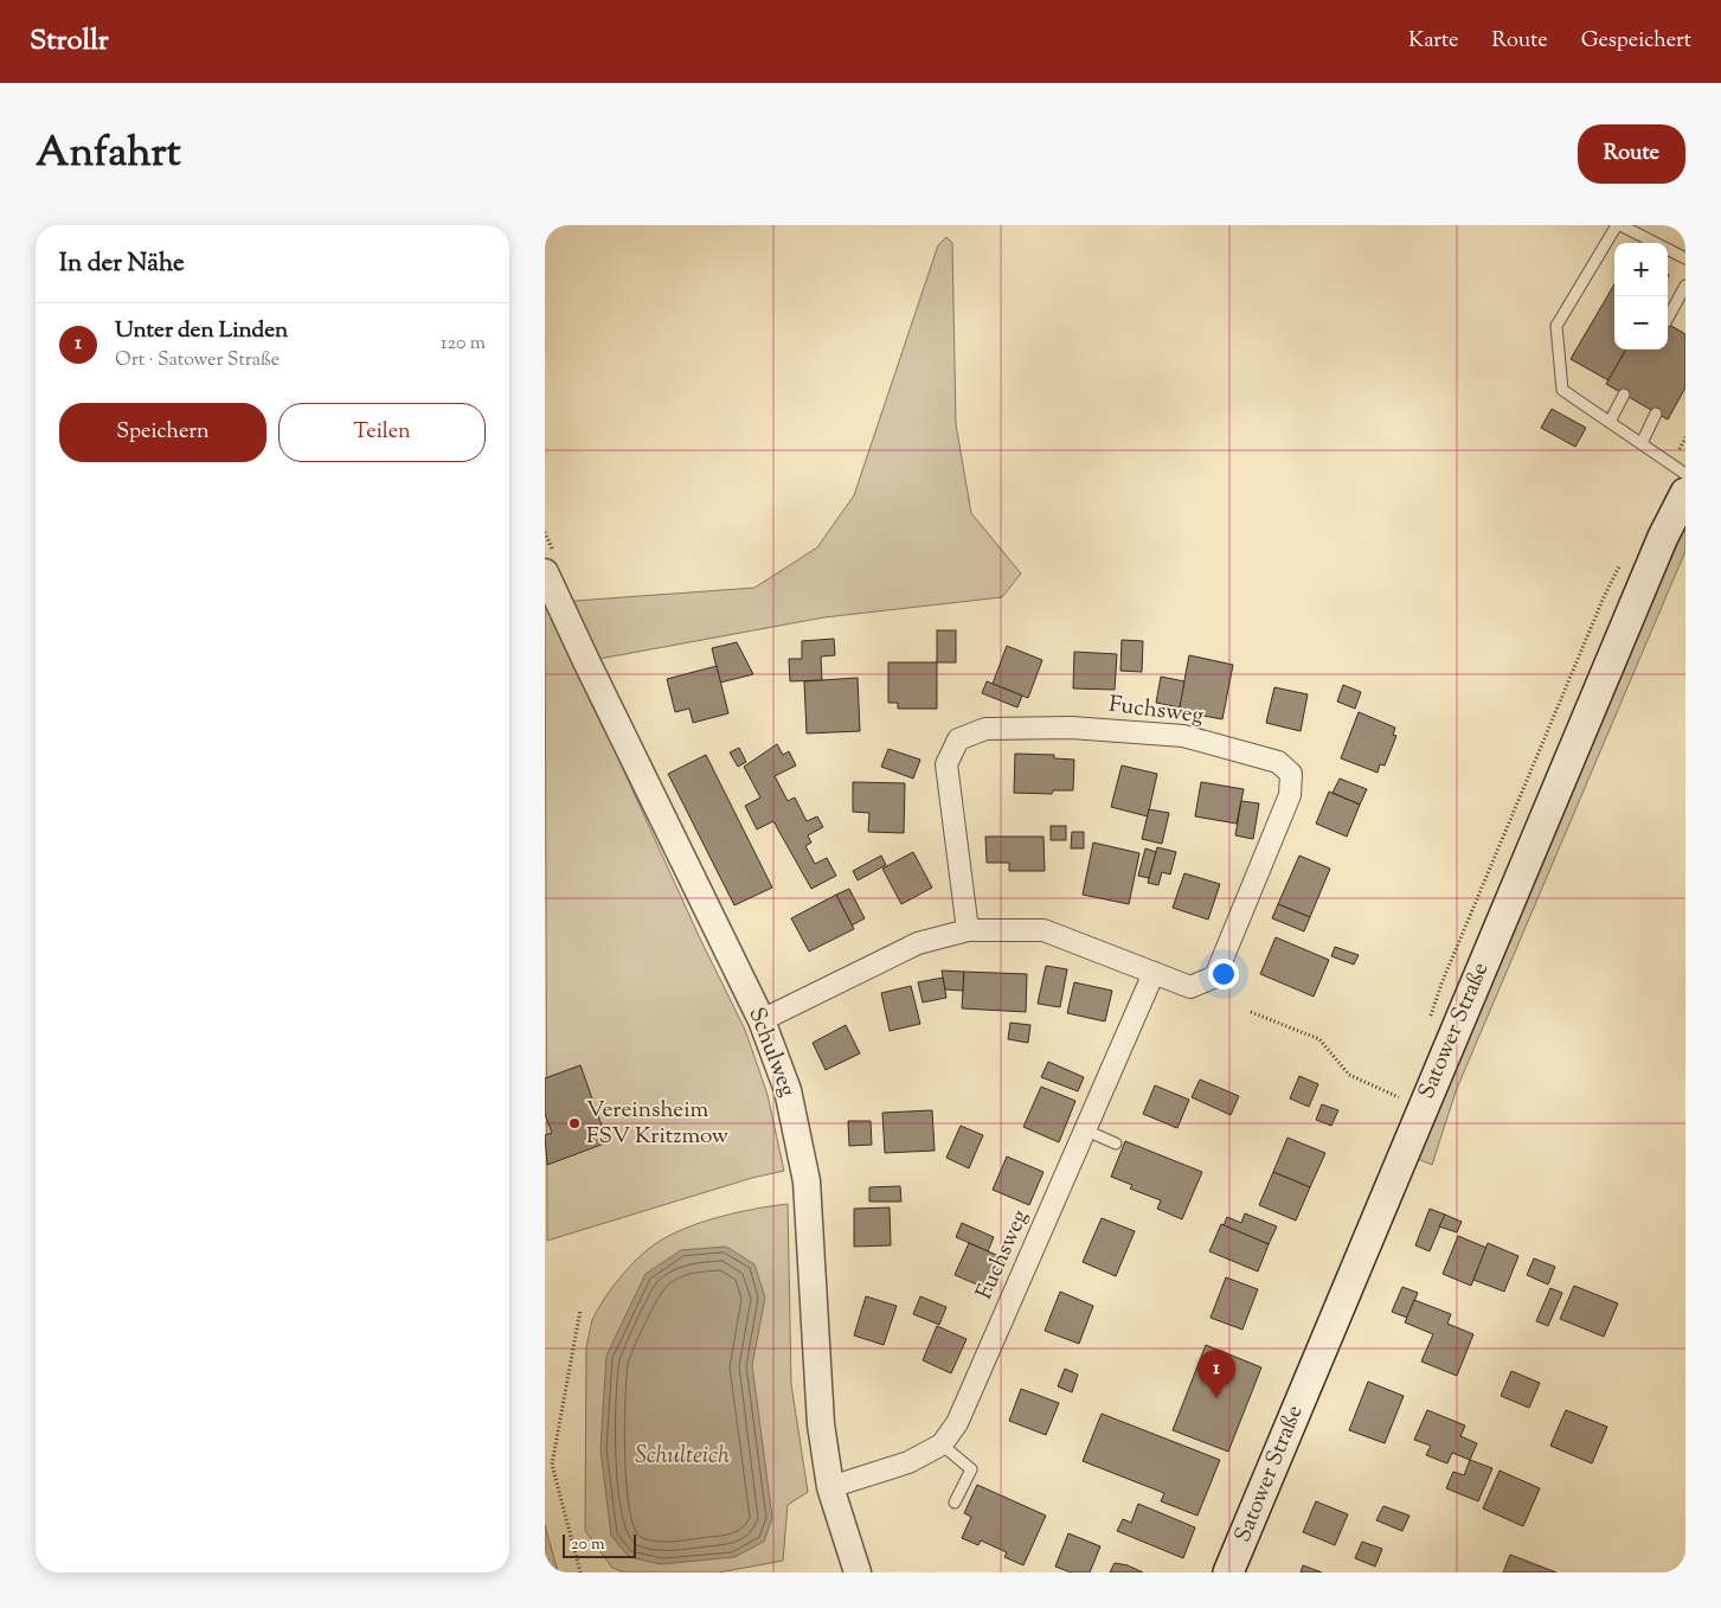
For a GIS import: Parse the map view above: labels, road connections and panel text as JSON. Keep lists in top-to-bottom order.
{
  "streets": {
    "main road": ["Satower Straße"],
    "street": ["Fuchsweg", "Schulweg"]
  },
  "crossings": [
    ["Fuchsweg", "Schulweg"]
  ],
  "water": ["Schulteich"],
  "places": ["Vereinsheim FSV Kritzmow"],
  "scale_bar": "20 m",
  "page": {
    "header": "Strollr",
    "nav": ["Karte", "Route", "Gespeichert"],
    "title": "Anfahrt",
    "buttons": [
      "Route",
      ["Speichern", "Teilen"]
    ],
    "heading": "In der Nähe",
    "map_buttons": ["+", "−"],
    "list": [
      {
        "mark": "1",
        "name": "Unter den Linden",
        "note": "Ort · Satower Straße",
        "value": "120 m"
      }
    ],
    "pins": "1",
    "scale": "20 m"
  }
}
